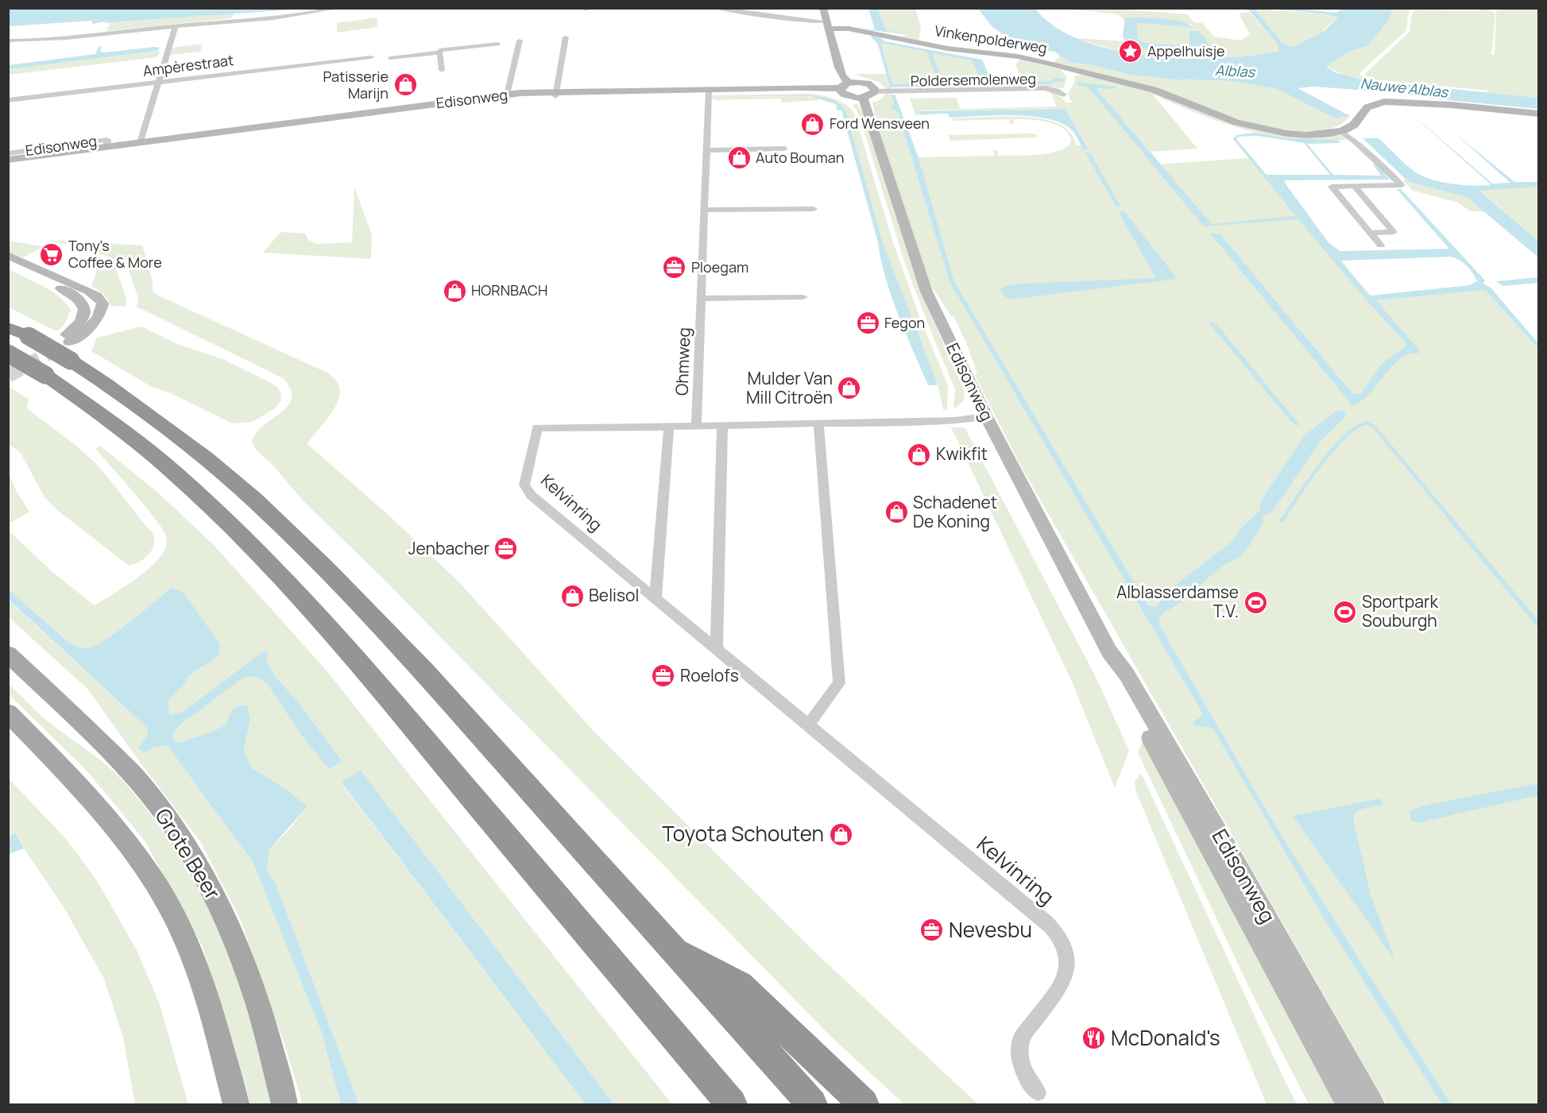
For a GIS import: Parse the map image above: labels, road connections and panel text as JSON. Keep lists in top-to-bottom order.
{
  "streets": {
    "main road": ["Grote Beer"],
    "street": [
      "Vinkenpolderweg",
      "Ampèrestraat",
      "Poldersemolenweg",
      "Edisonweg",
      "Ohmweg",
      "Kelvinring"
    ]
  },
  "crossings": [
    ["Poldersemolenweg", "Edisonweg"],
    ["Edisonweg", "Ohmweg"],
    ["Edisonweg", "Kelvinring"],
    ["Ohmweg", "Kelvinring"]
  ],
  "water": ["Alblas", "Nauwe Alblas"],
  "places": {
    "place": ["Appelhuisje"],
    "shop": [
      "Patisserie Marijn",
      "Ford Wensveen",
      "Auto Bouman",
      "HORNBACH",
      "Mulder Van Mill Citroën",
      "Kwikfit",
      "Schadenet De Koning",
      "Belisol",
      "Toyota Schouten"
    ],
    "supermarket": ["Tony's Coffee & More"],
    "office": [
      "Ploegam",
      "Fegon",
      "Jenbacher",
      "Roelofs",
      "Nevesbu"
    ],
    "sports": ["Alblasserdamse T.V.", "Sportpark Souburgh"],
    "restaurant": ["McDonald's"]
  }
}
